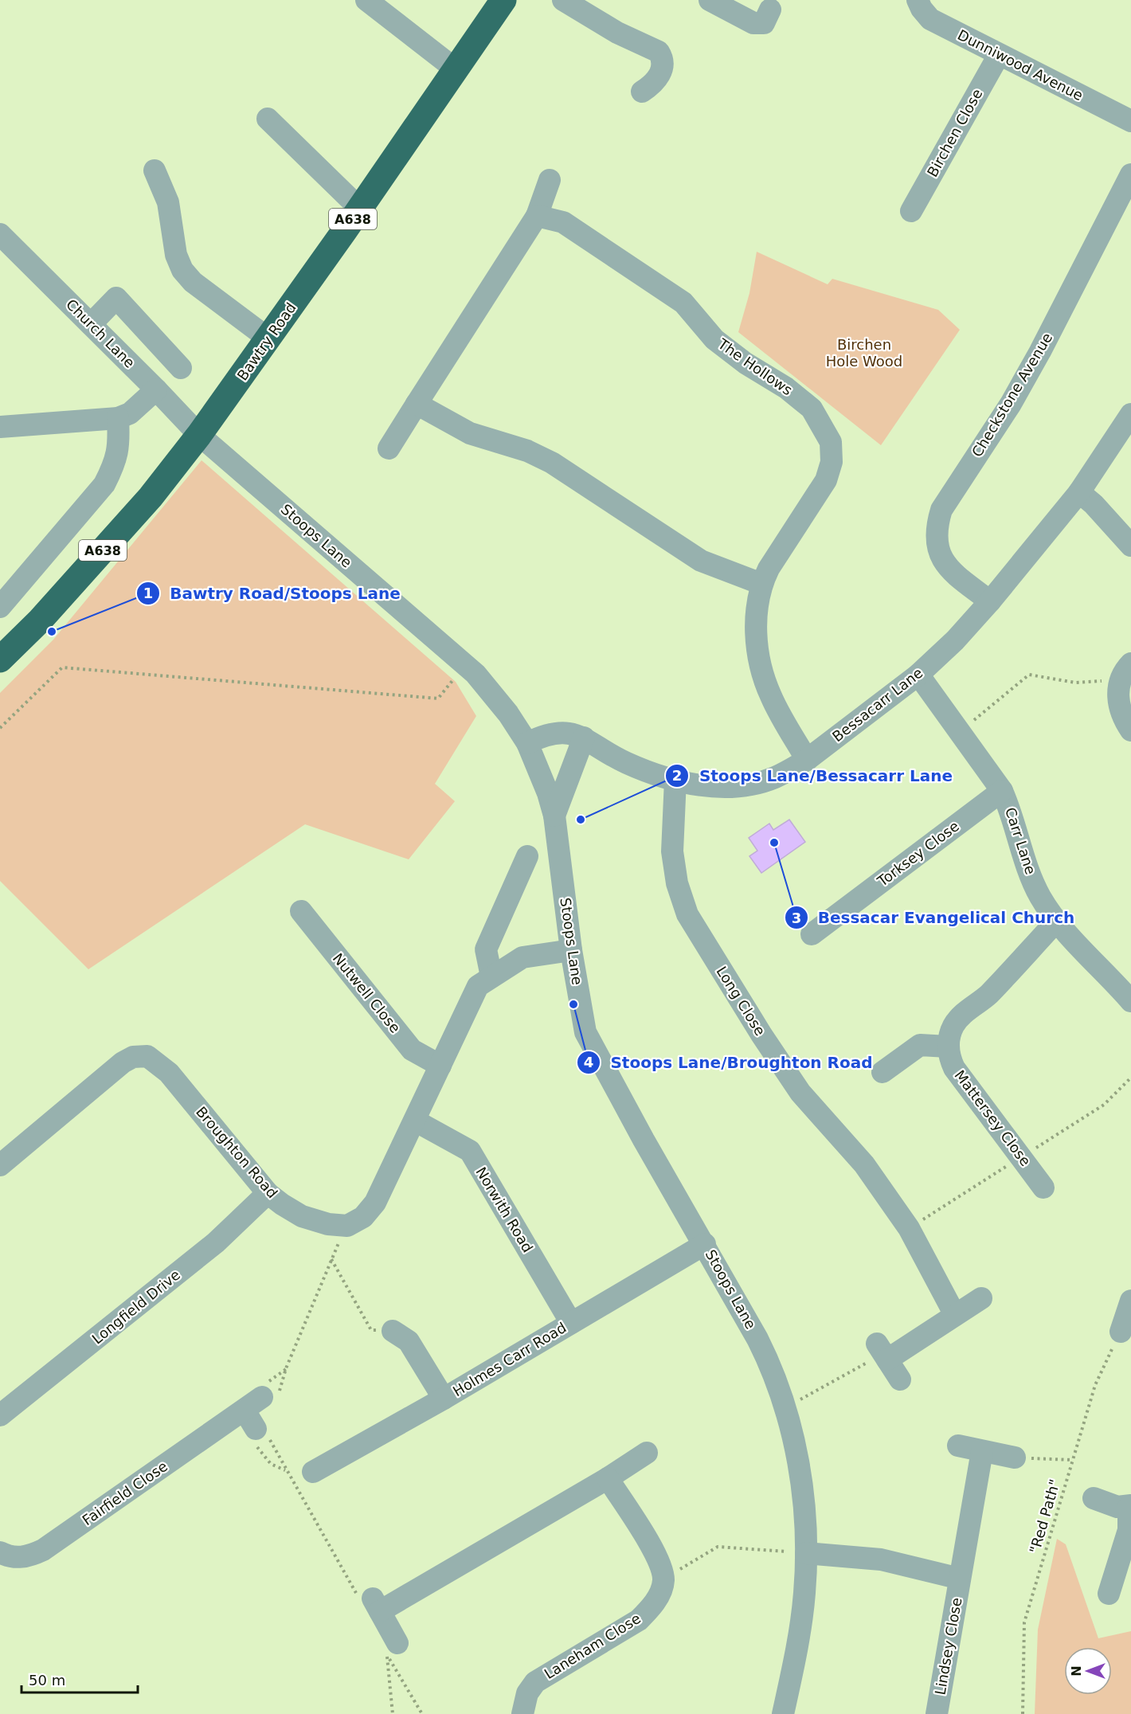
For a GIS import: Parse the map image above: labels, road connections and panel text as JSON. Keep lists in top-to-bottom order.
{
  "streets": {
    "highway": ["A638", "Bawtry Road"],
    "street": [
      "Dunniwood Avenue",
      "Birchen Close",
      "Church Lane",
      "The Hollows",
      "Checkstone Avenue",
      "Stoops Lane",
      "Bessacarr Lane",
      "Carr Lane",
      "Torksey Close",
      "Nutwell Close",
      "Long Close",
      "Mattersey Close",
      "Broughton Road",
      "Norwith Road",
      "Longfield Drive",
      "Holmes Carr Road",
      "Fairfield Close",
      "Laneham Close",
      "Lindsey Close"
    ],
    "path": ["\"Red Path\""]
  },
  "crossings": [
    ["Dunniwood Avenue", "Birchen Close"],
    ["Church Lane", "Bawtry Road"],
    ["Church Lane", "Stoops Lane"],
    ["Bawtry Road", "Stoops Lane"],
    ["The Hollows", "Bessacarr Lane"],
    ["Checkstone Avenue", "Bessacarr Lane"],
    ["Stoops Lane", "Bessacarr Lane"],
    ["Stoops Lane", "Broughton Road"],
    ["Stoops Lane", "Holmes Carr Road"],
    ["Stoops Lane", "Lindsey Close"],
    ["Bessacarr Lane", "Carr Lane"],
    ["Bessacarr Lane", "Long Close"],
    ["Carr Lane", "Torksey Close"],
    ["Nutwell Close", "Broughton Road"],
    ["Broughton Road", "Norwith Road"],
    ["Broughton Road", "Longfield Drive"],
    ["Norwith Road", "Holmes Carr Road"]
  ],
  "parks": ["Birchen Hole Wood"],
  "places": [
    "Bawtry Road/Stoops Lane",
    "Stoops Lane/Bessacarr Lane",
    "Bessacar Evangelical Church",
    "Stoops Lane/Broughton Road"
  ],
  "scale_bar": "50 m",
  "north": "left"
}
